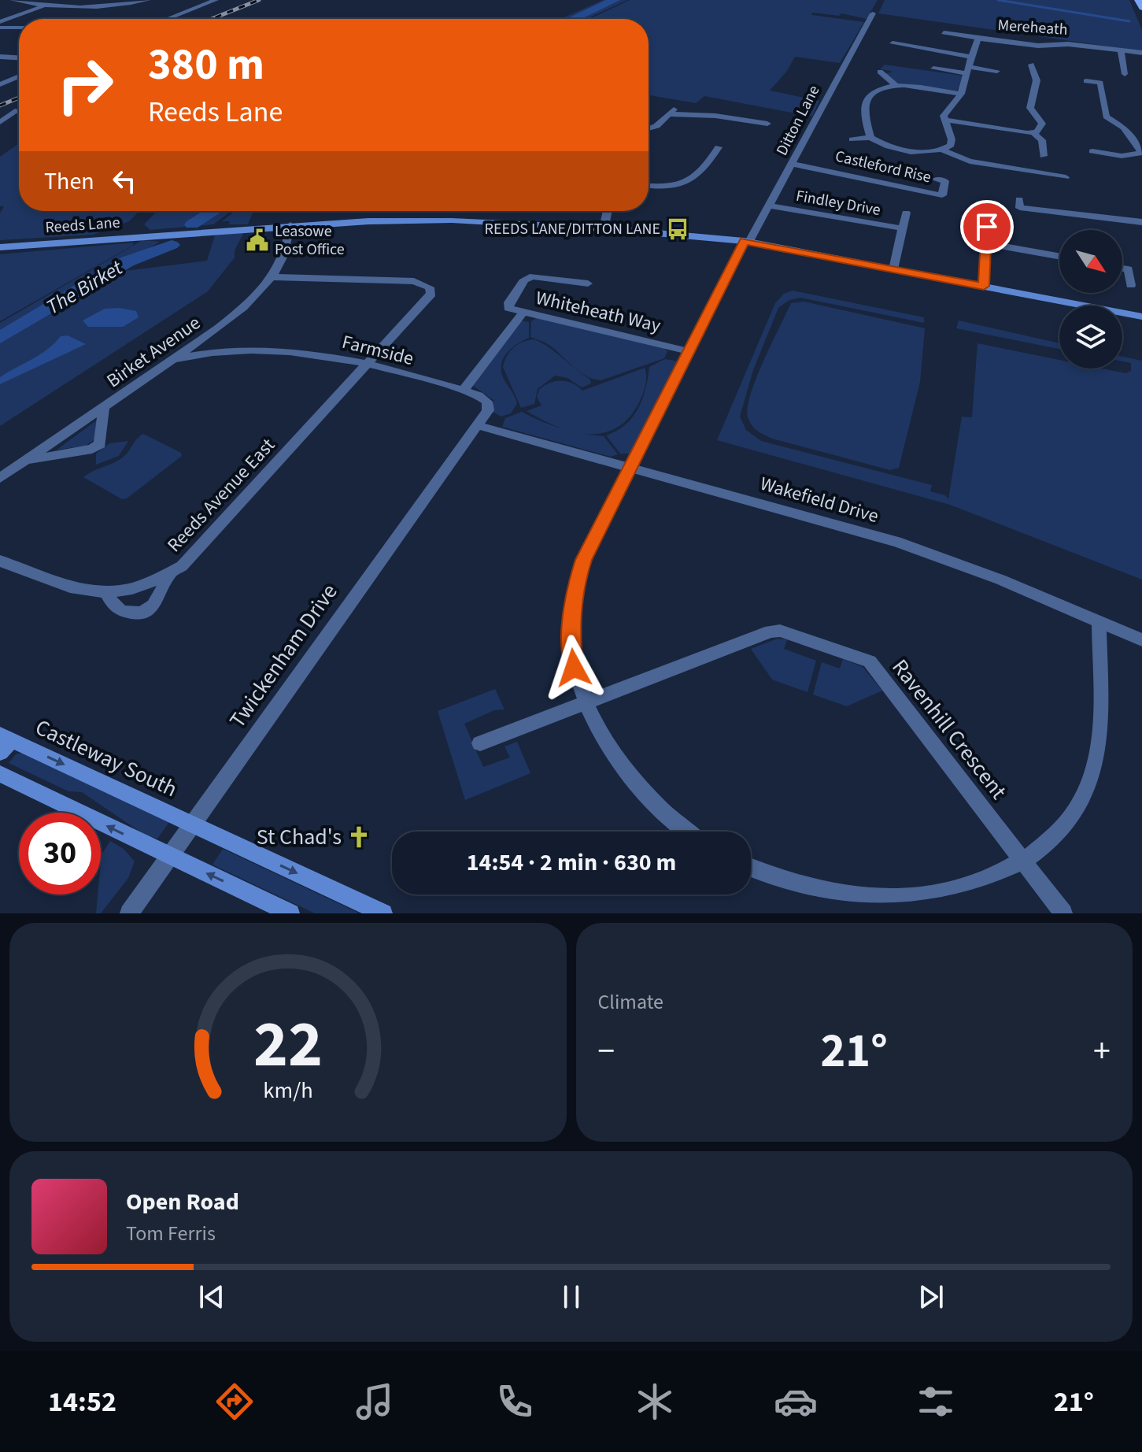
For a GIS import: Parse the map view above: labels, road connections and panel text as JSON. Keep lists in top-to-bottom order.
{
  "streets": {
    "street": [
      "Mereheath",
      "Ditton Lane",
      "Castleford Rise",
      "Findley Drive",
      "Reeds Lane",
      "Whiteheath Way",
      "Farmside",
      "Birket Avenue",
      "Reeds Avenue East",
      "Wakefield Drive",
      "Twickenham Drive",
      "Ravenhill Crescent",
      "Castleway South"
    ]
  },
  "crossings": [
    ["Ditton Lane", "Castleford Rise"],
    ["Ditton Lane", "Findley Drive"],
    ["Ditton Lane", "Reeds Lane"],
    ["Ditton Lane", "Whiteheath Way"],
    ["Ditton Lane", "Wakefield Drive"],
    ["Ditton Lane", "Ravenhill Crescent"],
    ["Reeds Lane", "Birket Avenue"],
    ["Whiteheath Way", "Farmside"],
    ["Farmside", "Birket Avenue"],
    ["Farmside", "Reeds Avenue East"],
    ["Farmside", "Wakefield Drive"],
    ["Farmside", "Twickenham Drive"],
    ["Birket Avenue", "Reeds Avenue East"],
    ["Wakefield Drive", "Twickenham Drive"],
    ["Twickenham Drive", "Castleway South"]
  ],
  "water": ["The Birket"],
  "places": {
    "bus stop": ["REEDS LANE/DITTON LANE"],
    "public building": ["Leasowe Post Office"],
    "church": ["St Chad's"]
  },
  "north": "bottom right",
  "page": {
    "turn": ["380 m", "Reeds Lane"],
    "then": "Then",
    "limit": "30",
    "trip": "14:54 · 2 min · 630 m",
    "tile": "Climate",
    "heat": ["−", "21°", "+"],
    "song": ["Open Road", "Tom Ferris"],
    "tabs": ["14:52", "21°"],
    "gauge": ["22", "km/h"]
  }
}
